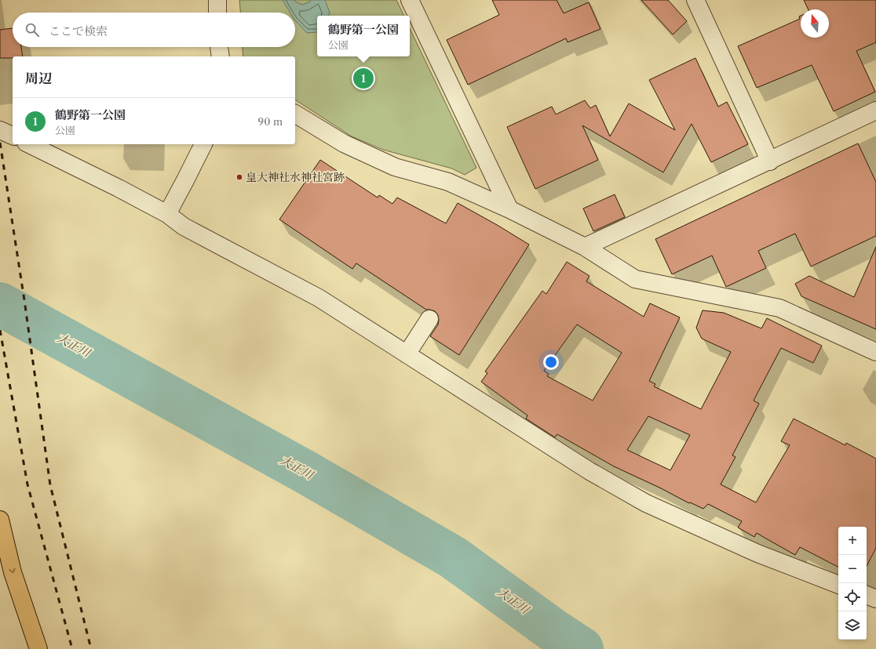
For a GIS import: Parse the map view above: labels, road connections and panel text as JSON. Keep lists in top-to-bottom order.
{
  "water": ["大正川"],
  "places": ["皇大神社水神社宮跡"],
  "north": "top",
  "page": {
    "search": "ここで検索",
    "popup": ["鶴野第一公園", "公園"],
    "heading": "周辺",
    "pins": "1",
    "list": [
      {
        "mark": "1",
        "name": "鶴野第一公園",
        "note": "公園",
        "value": "90 m"
      }
    ],
    "map_buttons": ["+", "−"]
  }
}
